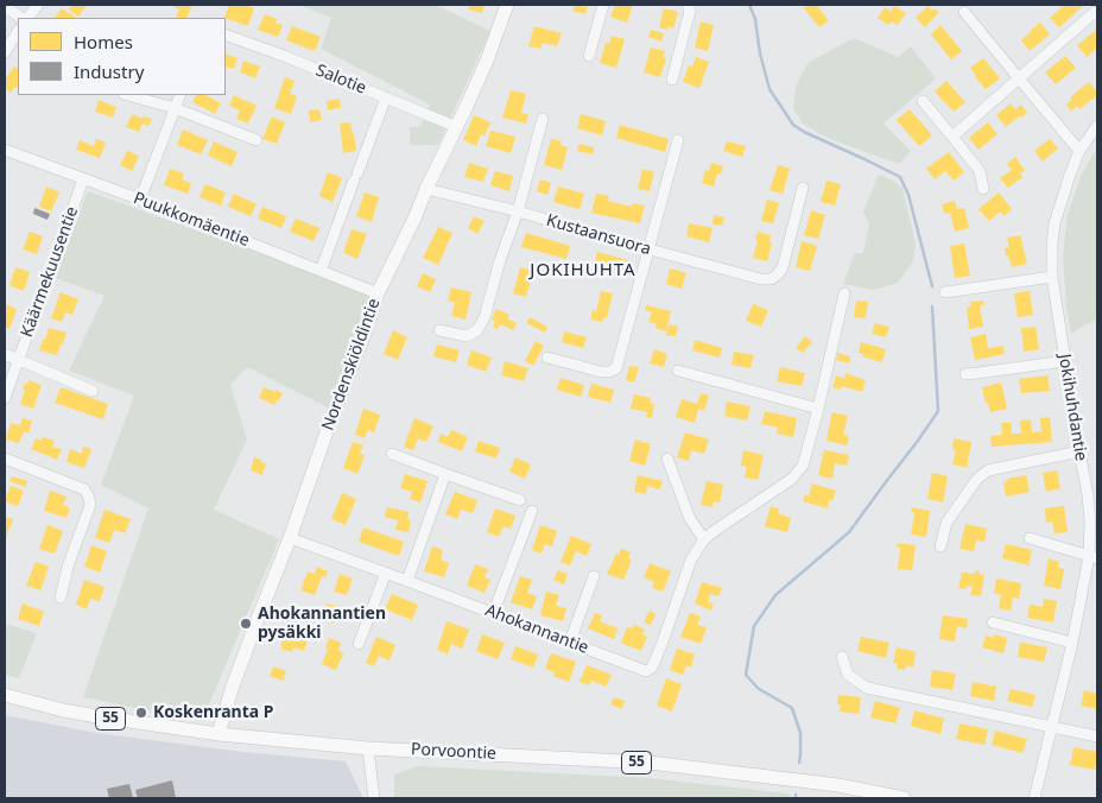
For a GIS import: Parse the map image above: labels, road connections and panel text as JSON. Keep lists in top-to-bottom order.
{
  "streets": {
    "main road": ["Nordenskiöldintie", "55", "Porvoontie"],
    "street": [
      "Salotie",
      "Puukkomäentie",
      "Kustaansuora",
      "Käärmekuusentie",
      "Jokihuhdantie",
      "Ahokannantie"
    ]
  },
  "crossings": [
    ["Salotie", "Nordenskiöldintie"],
    ["Puukkomäentie", "Käärmekuusentie"],
    ["Puukkomäentie", "Nordenskiöldintie"],
    ["Kustaansuora", "Nordenskiöldintie"],
    ["Nordenskiöldintie", "Ahokannantie"],
    ["Nordenskiöldintie", "Porvoontie"]
  ],
  "districts": ["JOKIHUHTA"],
  "places": ["Ahokannantien pysäkki", "Koskenranta P"],
  "legend": ["Homes", "Industry"]
}
